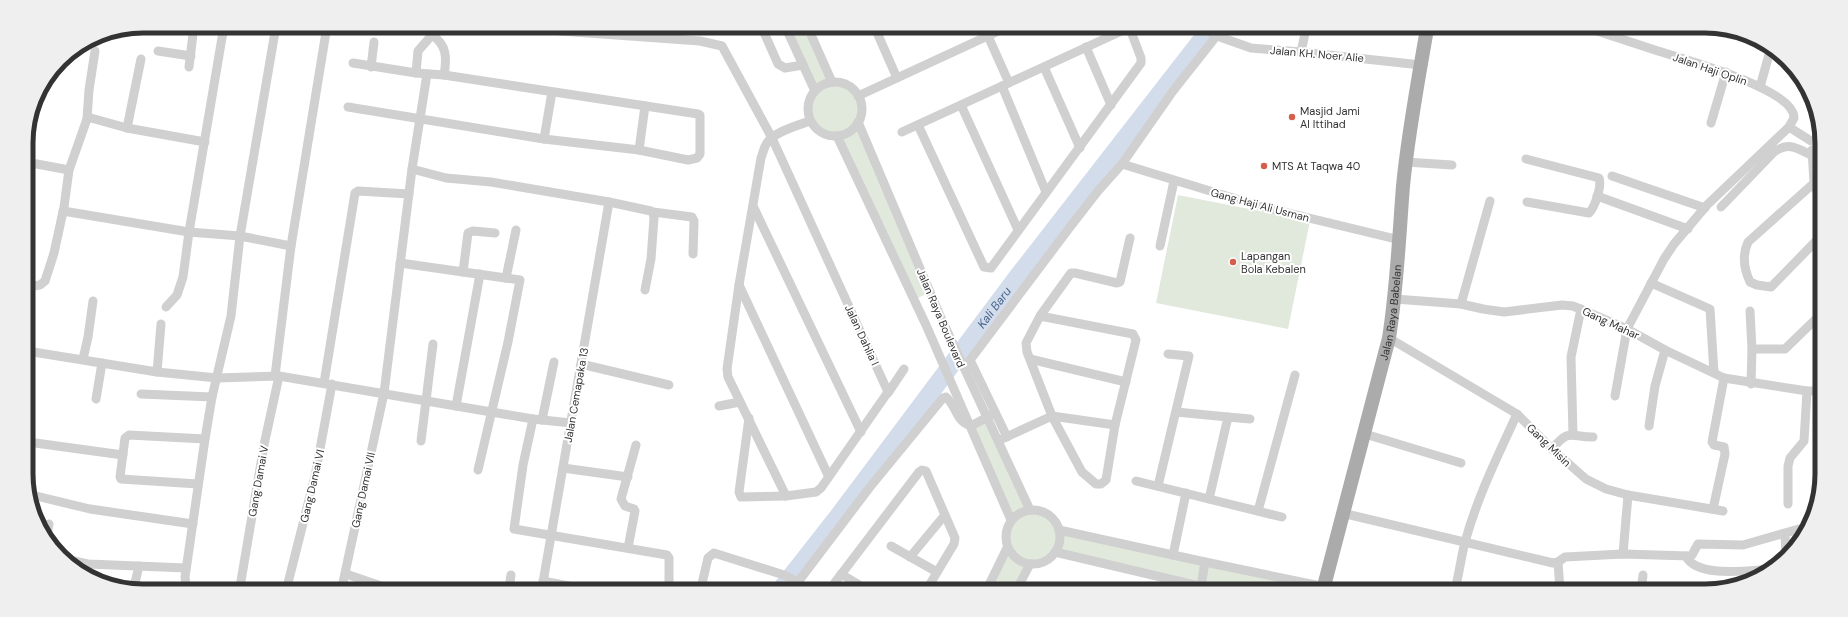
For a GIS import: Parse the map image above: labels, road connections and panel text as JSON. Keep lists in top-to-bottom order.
{
  "streets": {
    "main road": ["Jalan Raya Babelan"],
    "street": [
      "Jalan KH. Noer Alie",
      "Jalan Haji Oplin",
      "Gang Haji Ali Usman",
      "Jalan Raya Boulevard",
      "Gang Mahar",
      "Jalan Dahlia I",
      "Jalan Cemapaka 13",
      "Gang Misin",
      "Gang Damai V",
      "Gang Damai VI",
      "Gang Damai VII"
    ]
  },
  "crossings": [
    ["Jalan KH. Noer Alie", "Jalan Raya Babelan"],
    ["Gang Haji Ali Usman", "Jalan Raya Babelan"],
    ["Jalan Raya Babelan", "Gang Mahar"],
    ["Jalan Raya Babelan", "Gang Misin"],
    ["Gang Damai VI", "Gang Damai VII"]
  ],
  "water": ["Kali Baru"],
  "places": ["Masjid Jami Al Ittihad", "MTS At Taqwa 40", "Lapangan Bola Kebalen"]
}
